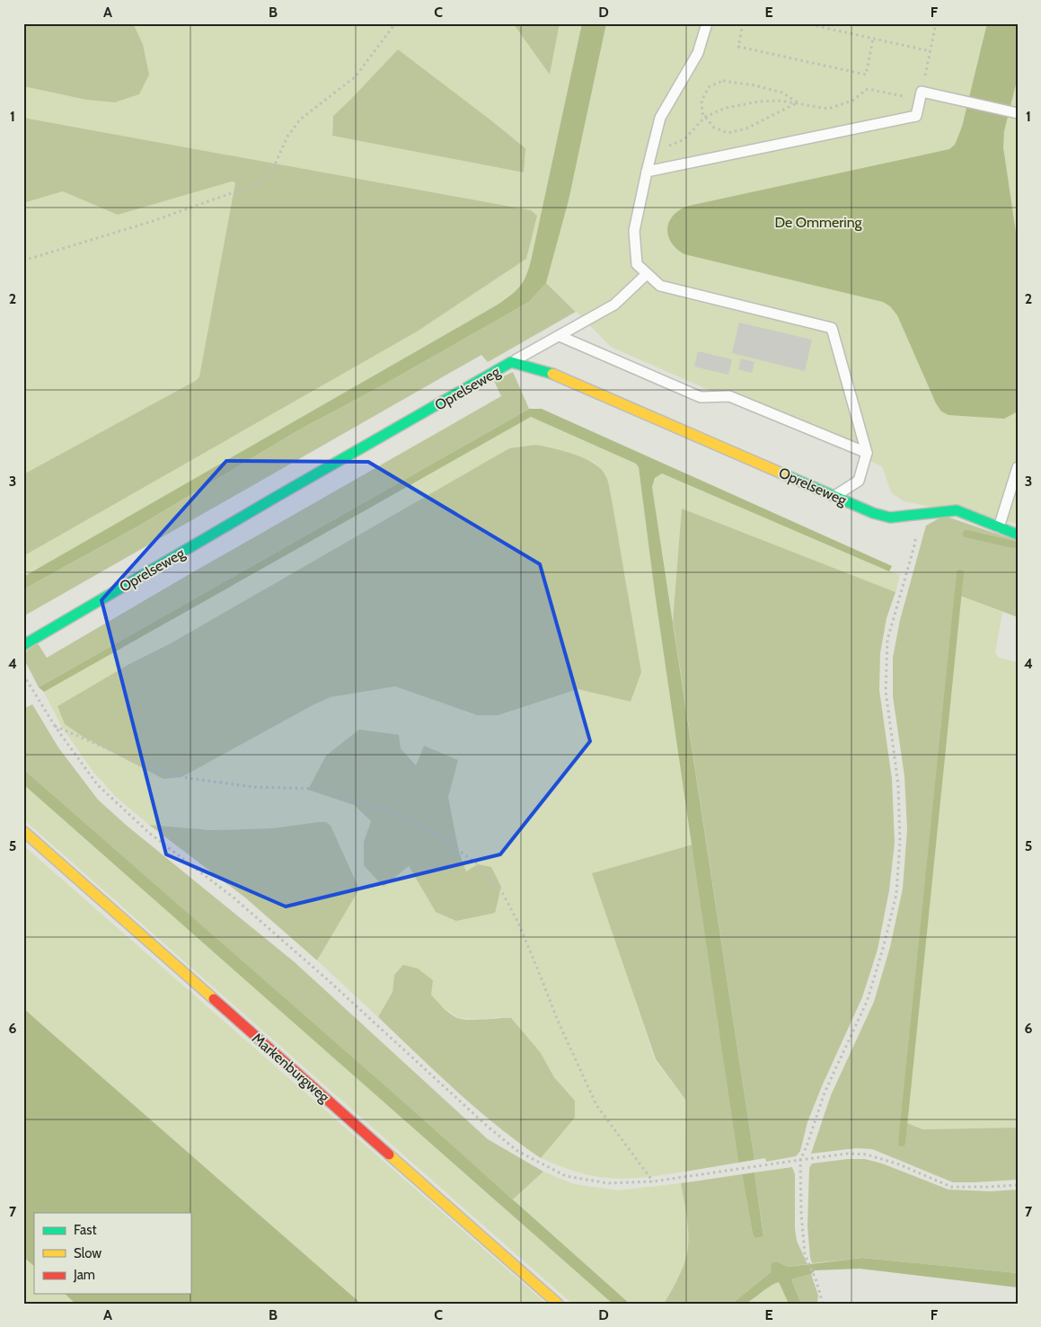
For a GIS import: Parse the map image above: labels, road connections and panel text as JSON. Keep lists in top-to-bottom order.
{
  "streets": {
    "street": ["Oprelseweg", "Markenburgweg"]
  },
  "parks": ["De Ommering"],
  "legend": ["Fast", "Slow", "Jam"],
  "grid": {
    "columns": [
      "A",
      "B",
      "C",
      "D",
      "E",
      "F"
    ],
    "rows": [
      "1",
      "2",
      "3",
      "4",
      "5",
      "6",
      "7"
    ]
  }
}
